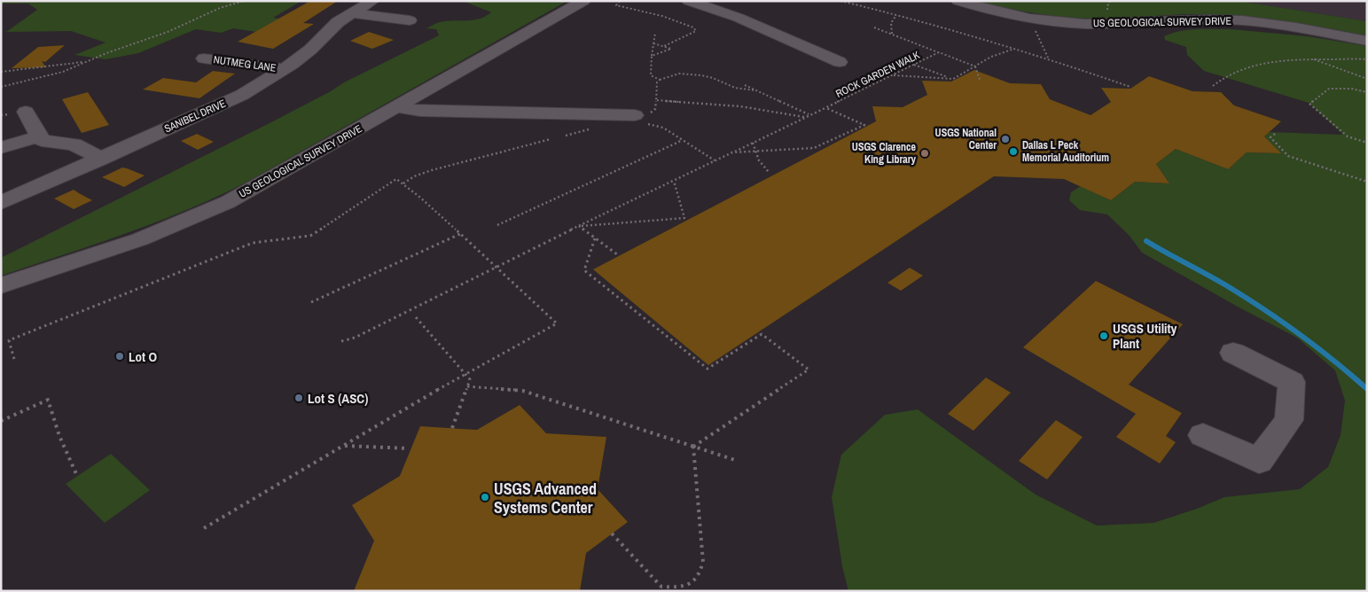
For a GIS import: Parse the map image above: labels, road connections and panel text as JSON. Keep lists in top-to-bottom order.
{
  "streets": {
    "street": ["US GEOLOGICAL SURVEY DRIVE", "NUTMEG LANE", "SANIBEL DRIVE"],
    "path": ["ROCK GARDEN WALK"]
  },
  "crossings": [
    ["NUTMEG LANE", "SANIBEL DRIVE"]
  ],
  "places": [
    "USGS National Center",
    "Dallas L Peck Memorial Auditorium",
    "USGS Clarence King Library",
    "USGS Utility Plant",
    "Lot O",
    "Lot S (ASC)",
    "USGS Advanced Systems Center"
  ]
}
